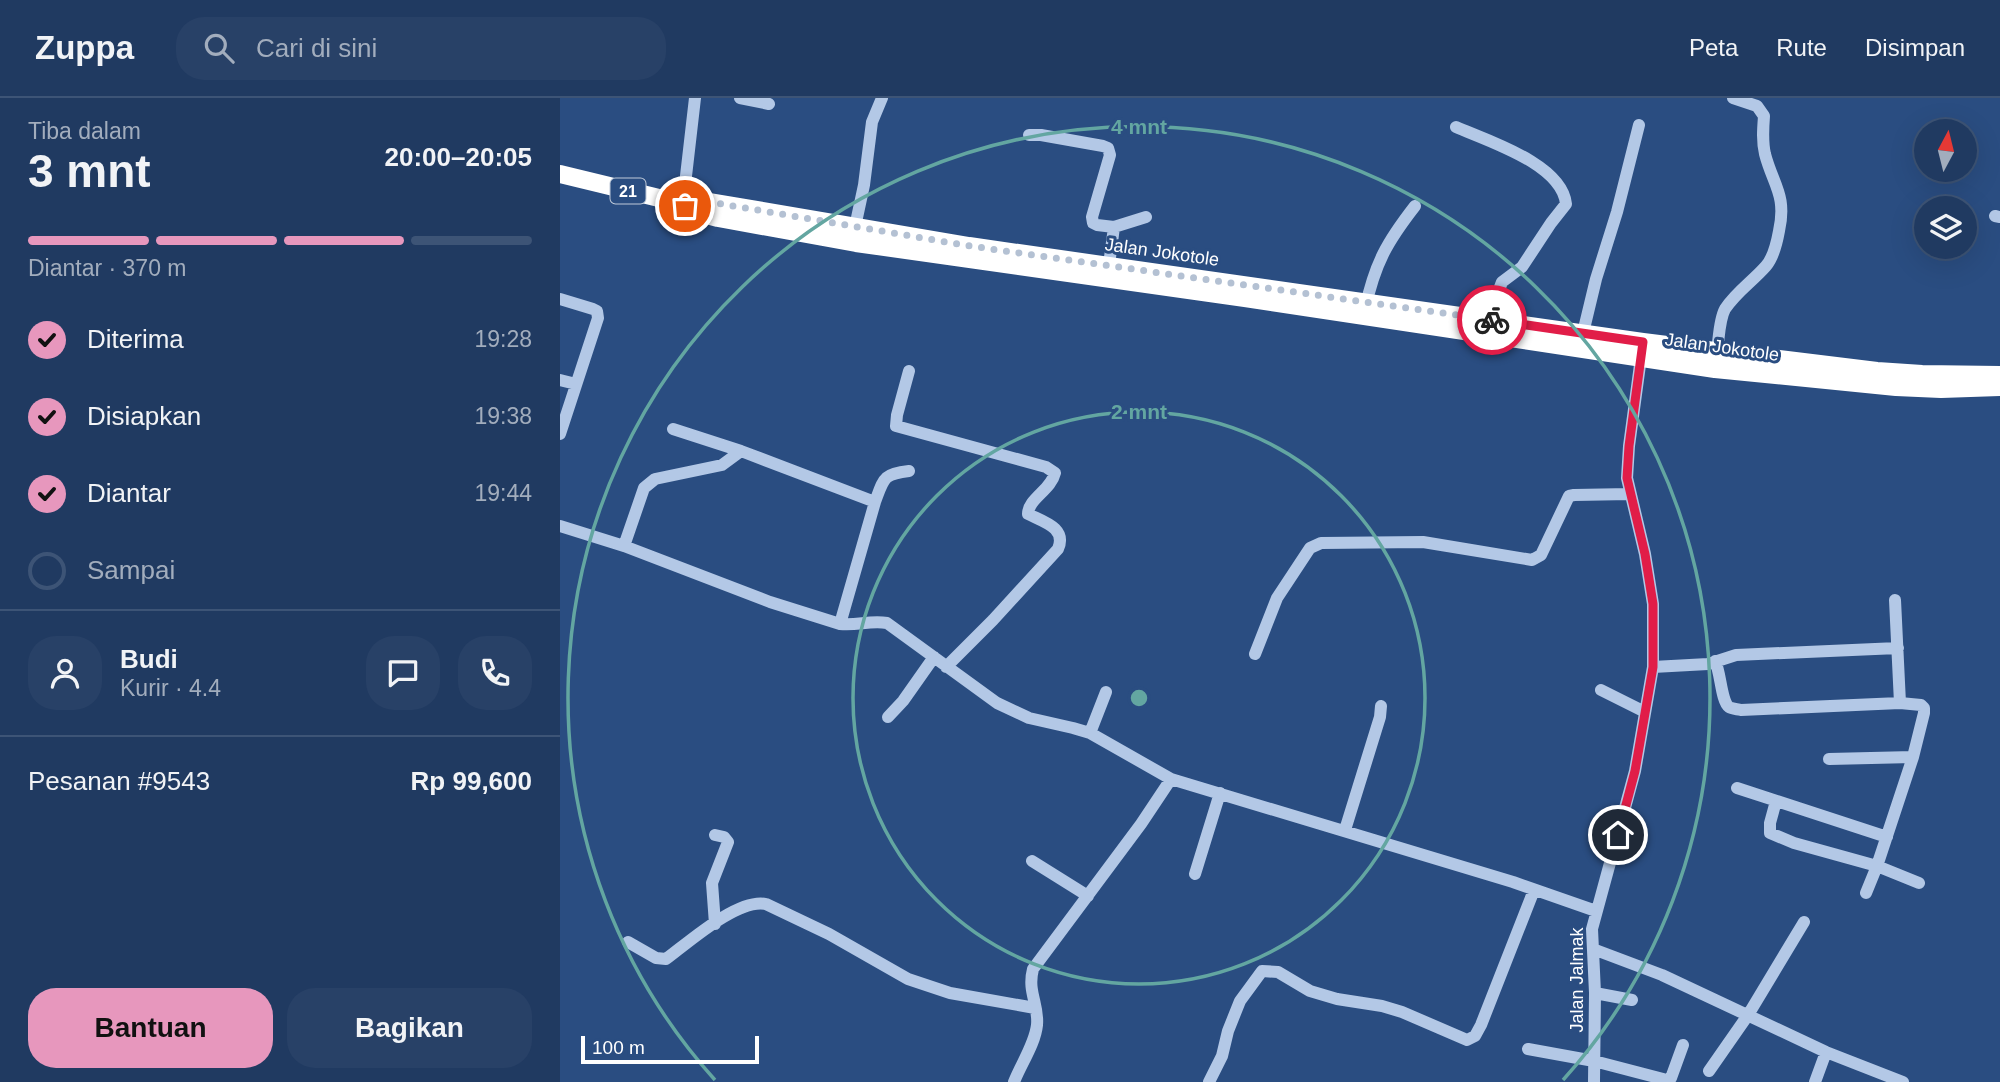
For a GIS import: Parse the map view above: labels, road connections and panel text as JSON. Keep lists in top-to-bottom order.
{
  "streets": {
    "highway": ["21", "Jalan Jokotole"],
    "street": ["Jalan Jalmak"]
  },
  "crossings": [
    ["Jalan Jokotole", "Jalan Jalmak"]
  ],
  "scale_bar": "100 m",
  "north": "top",
  "page": {
    "header": "Zuppa",
    "search": "Cari di sini",
    "nav": ["Peta", "Rute", "Disimpan"],
    "heading": ["3 mnt", "Tiba dalam", "20:00–20:05"],
    "panel": [
      "Budi",
      "Kurir · 4.4",
      "Pesanan #9543",
      "Rp 99,600"
    ],
    "bar": "Diantar · 370 m",
    "list": [
      ["Diterima", "19:28"],
      ["Disiapkan", "19:38"],
      ["Diantar", "19:44"],
      "Sampai"
    ],
    "buttons": ["Bantuan", "Bagikan"],
    "scale": "100 m"
  },
  "rings": ["4 mnt", "2 mnt"]
}
